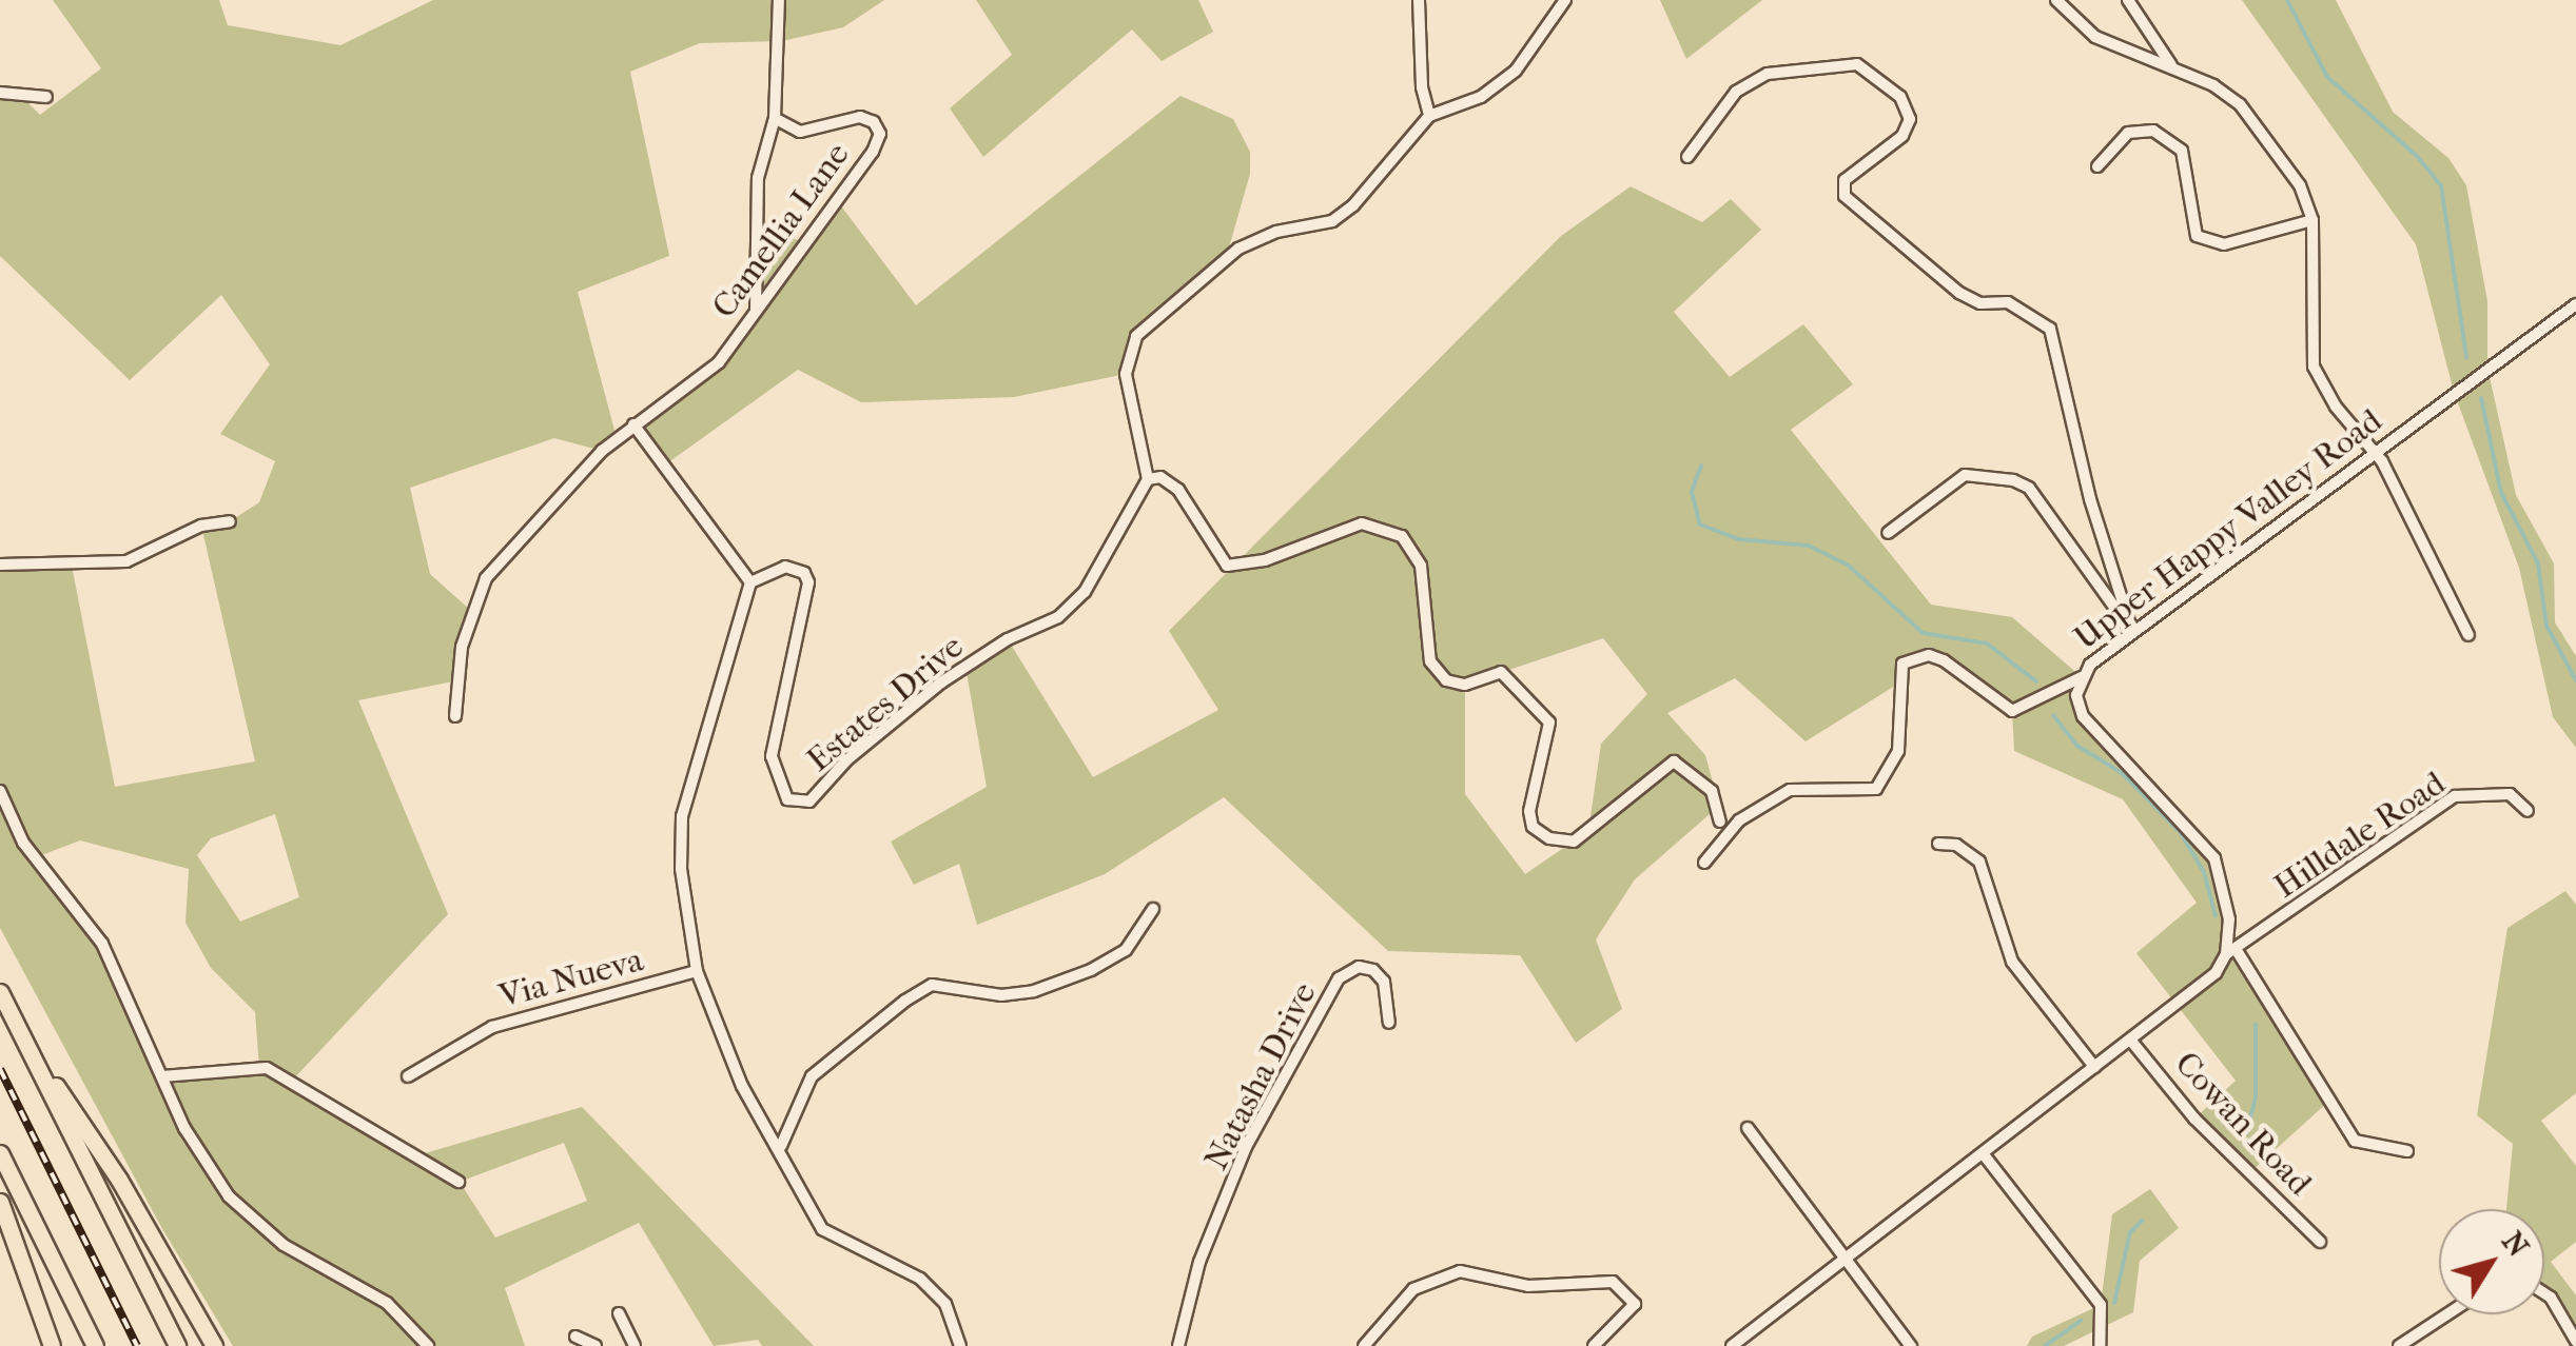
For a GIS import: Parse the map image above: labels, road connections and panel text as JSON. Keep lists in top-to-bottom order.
{
  "streets": {
    "street": [
      "Camellia Lane",
      "Upper Happy Valley Road",
      "Estates Drive",
      "Hilldale Road",
      "Via Nueva",
      "Natasha Drive",
      "Cowan Road"
    ]
  },
  "crossings": [
    ["Upper Happy Valley Road", "Hilldale Road"],
    ["Upper Happy Valley Road", "Cowan Road"],
    ["Hilldale Road", "Cowan Road"]
  ],
  "north": "top right"
}
